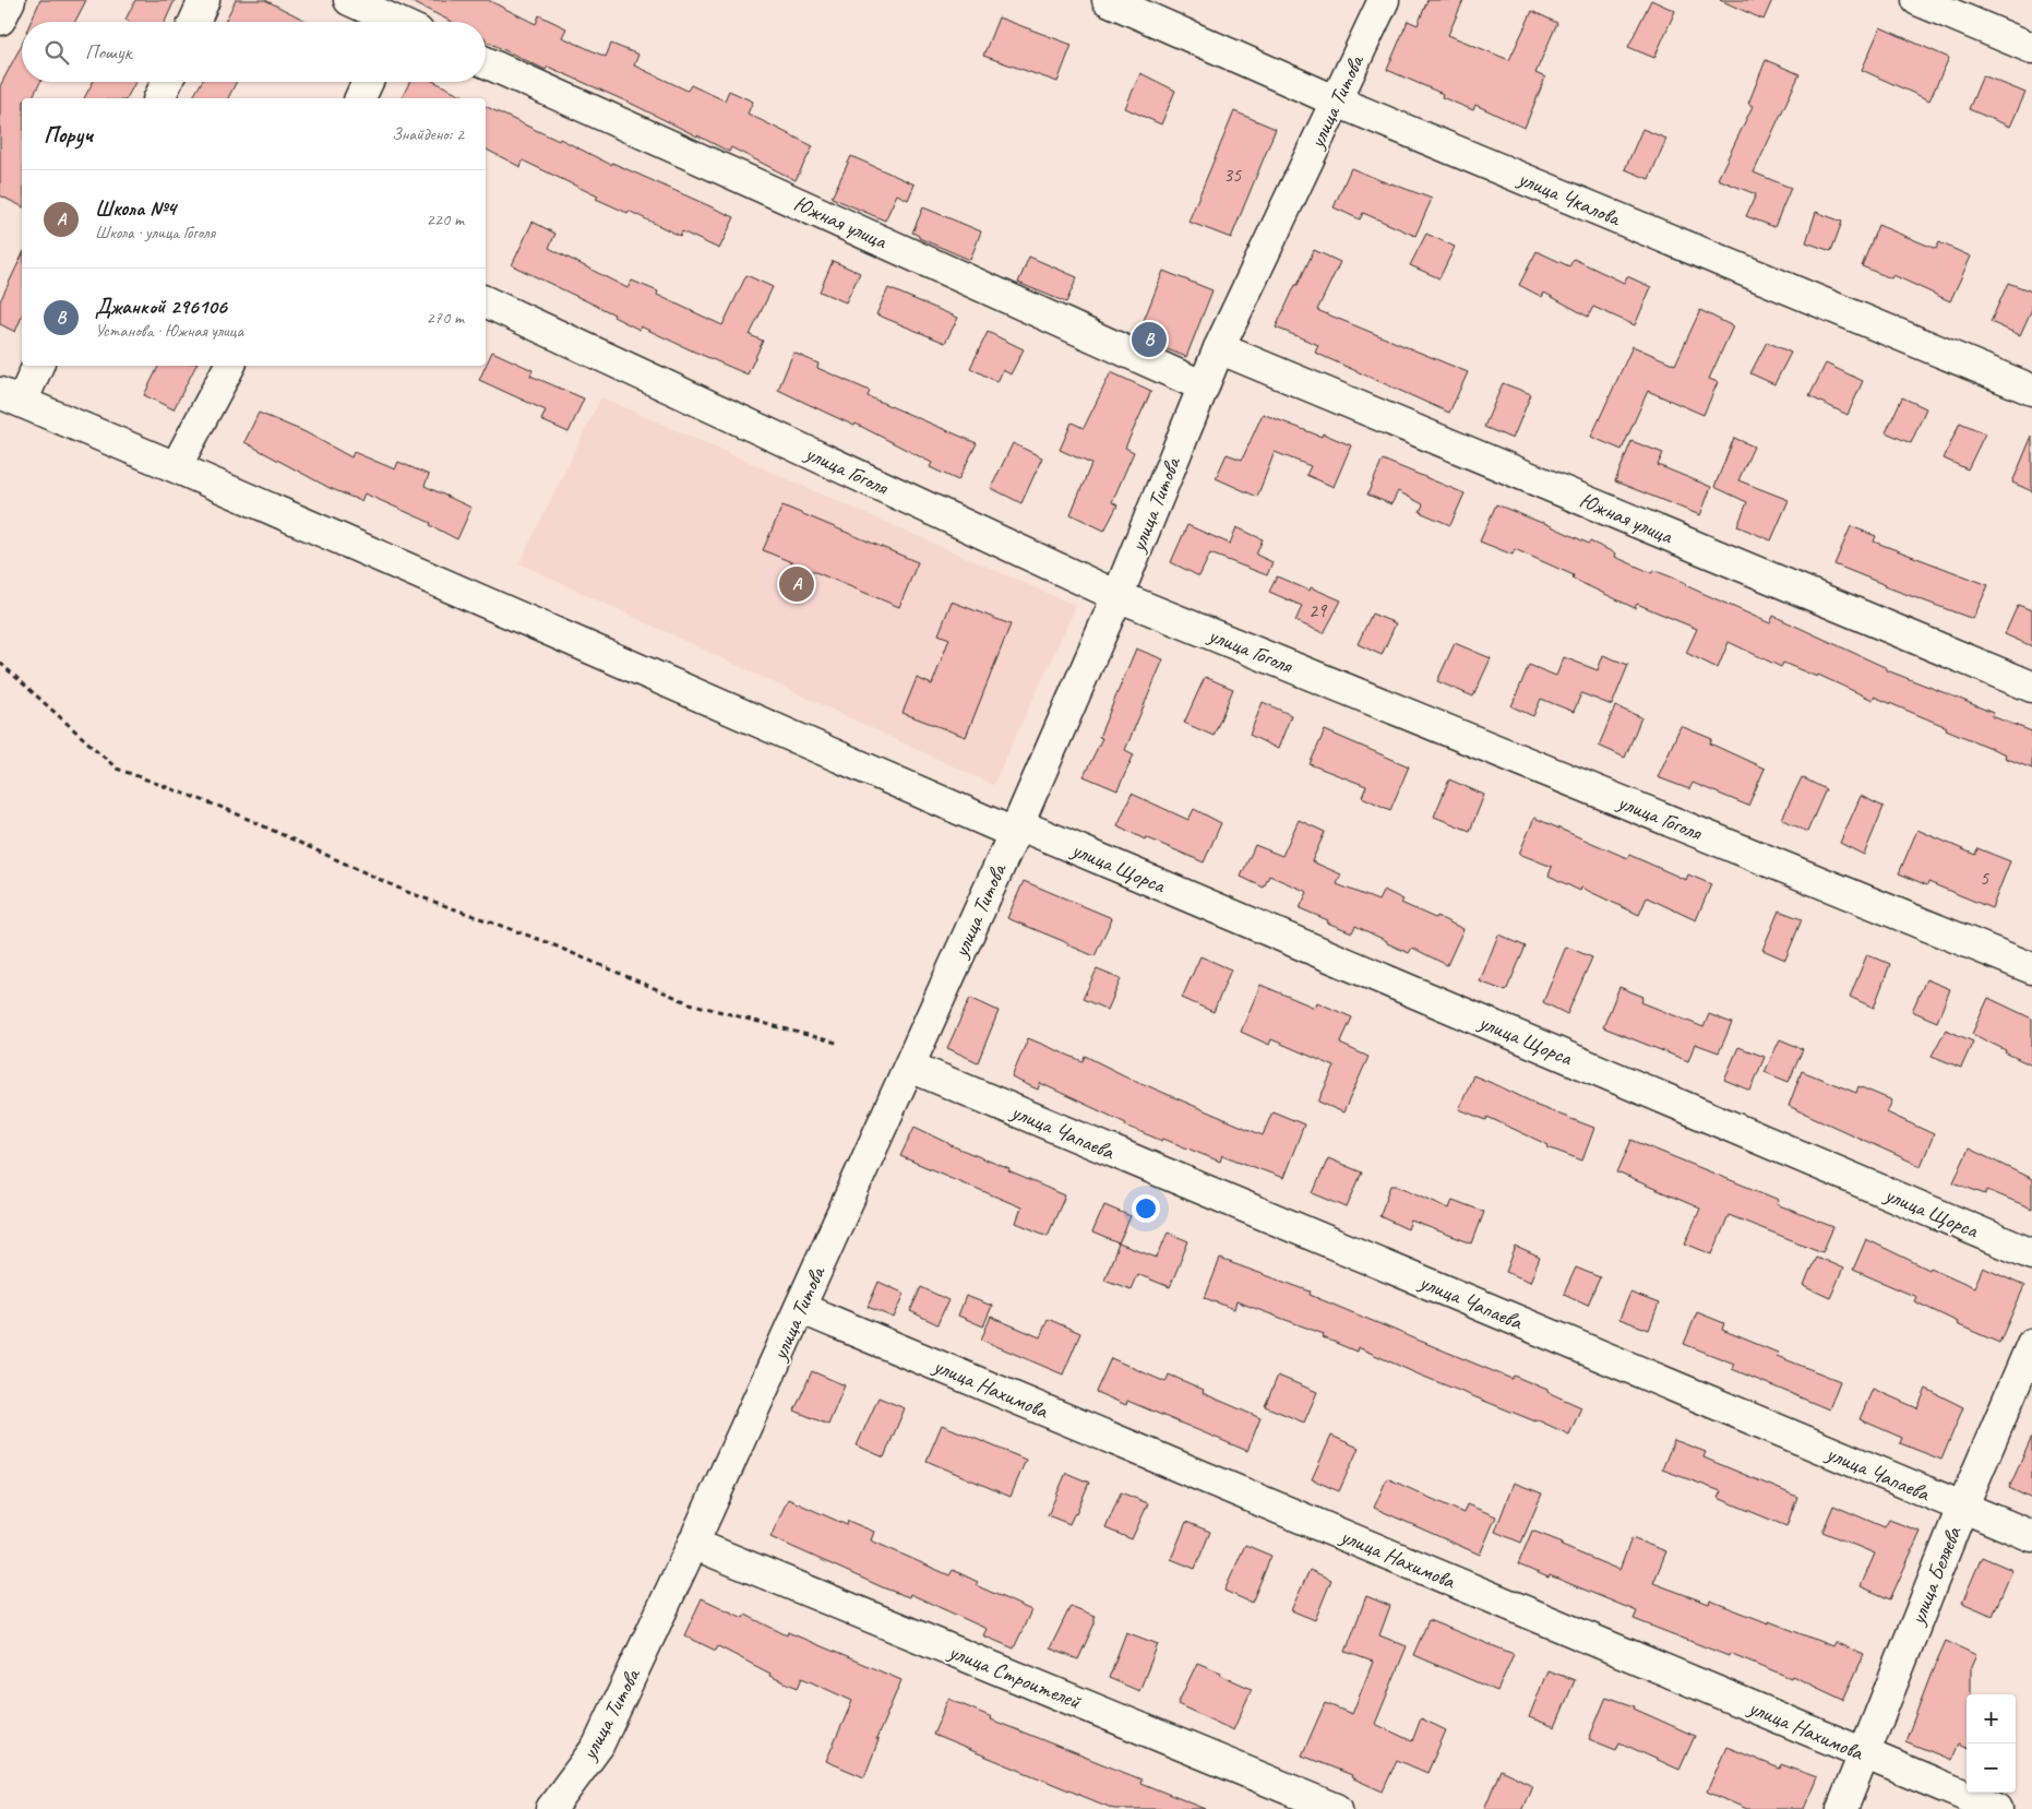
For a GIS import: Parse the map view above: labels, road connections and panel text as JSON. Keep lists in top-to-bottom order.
{
  "streets": {
    "street": [
      "улица Титова",
      "улица Чкалова",
      "Южная улица",
      "улица Гоголя",
      "улица Щорса",
      "улица Чапаева",
      "улица Нахимова",
      "улица Беляева",
      "улица Строителей"
    ]
  },
  "crossings": [
    ["улица Титова", "улица Чкалова"],
    ["улица Титова", "Южная улица"],
    ["улица Титова", "улица Гоголя"],
    ["улица Титова", "улица Щорса"],
    ["улица Титова", "улица Чапаева"],
    ["улица Титова", "улица Нахимова"],
    ["улица Титова", "улица Строителей"],
    ["улица Чапаева", "улица Беляева"],
    ["улица Нахимова", "улица Беляева"]
  ],
  "house_numbers": ["35", "29", "5"],
  "page": {
    "search": "Пошук",
    "heading": ["Поруч", "Знайдено: 2"],
    "list": [
      {
        "mark": "A",
        "name": "Школа №4",
        "note": "Школа · улица Гоголя",
        "value": "220 m"
      },
      {
        "mark": "B",
        "name": "Джанкой 296106",
        "note": "Установа · Южная улица",
        "value": "270 m"
      }
    ],
    "pins": ["B", "A"],
    "map_buttons": ["+", "−"]
  }
}
